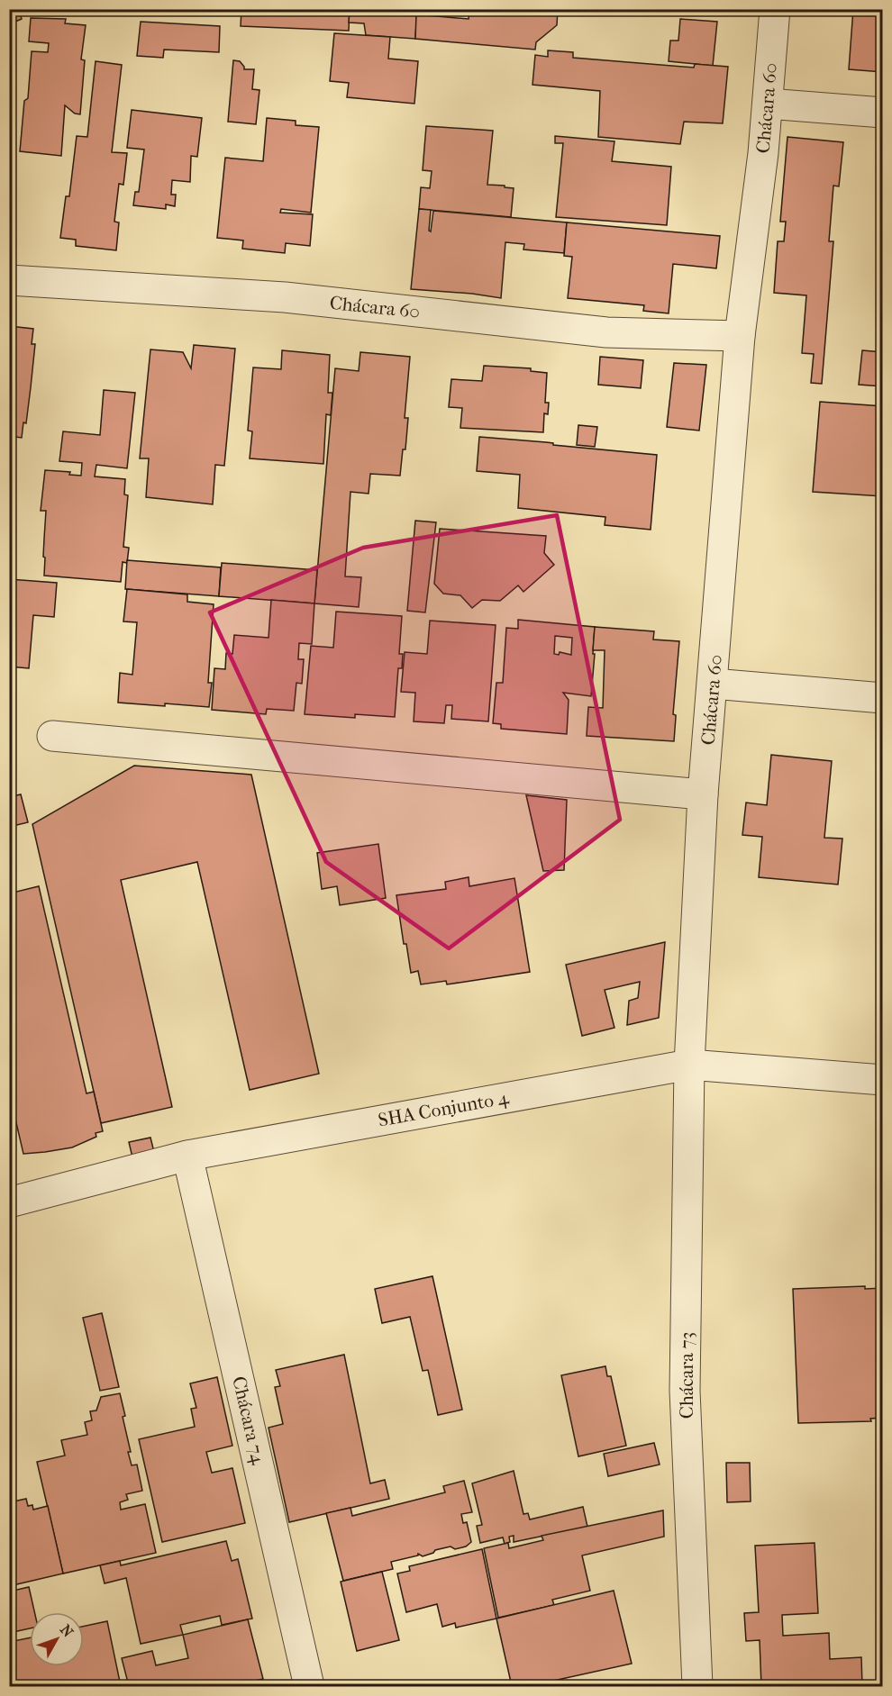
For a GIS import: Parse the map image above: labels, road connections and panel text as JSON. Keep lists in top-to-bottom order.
{
  "streets": {
    "street": [
      "Chácara 60",
      "SHA Conjunto 4",
      "Chácara 73",
      "Chácara 74"
    ]
  },
  "crossings": [
    ["Chácara 60", "SHA Conjunto 4"],
    ["Chácara 60", "Chácara 73"],
    ["SHA Conjunto 4", "Chácara 73"],
    ["SHA Conjunto 4", "Chácara 74"]
  ],
  "north": "top right"
}
